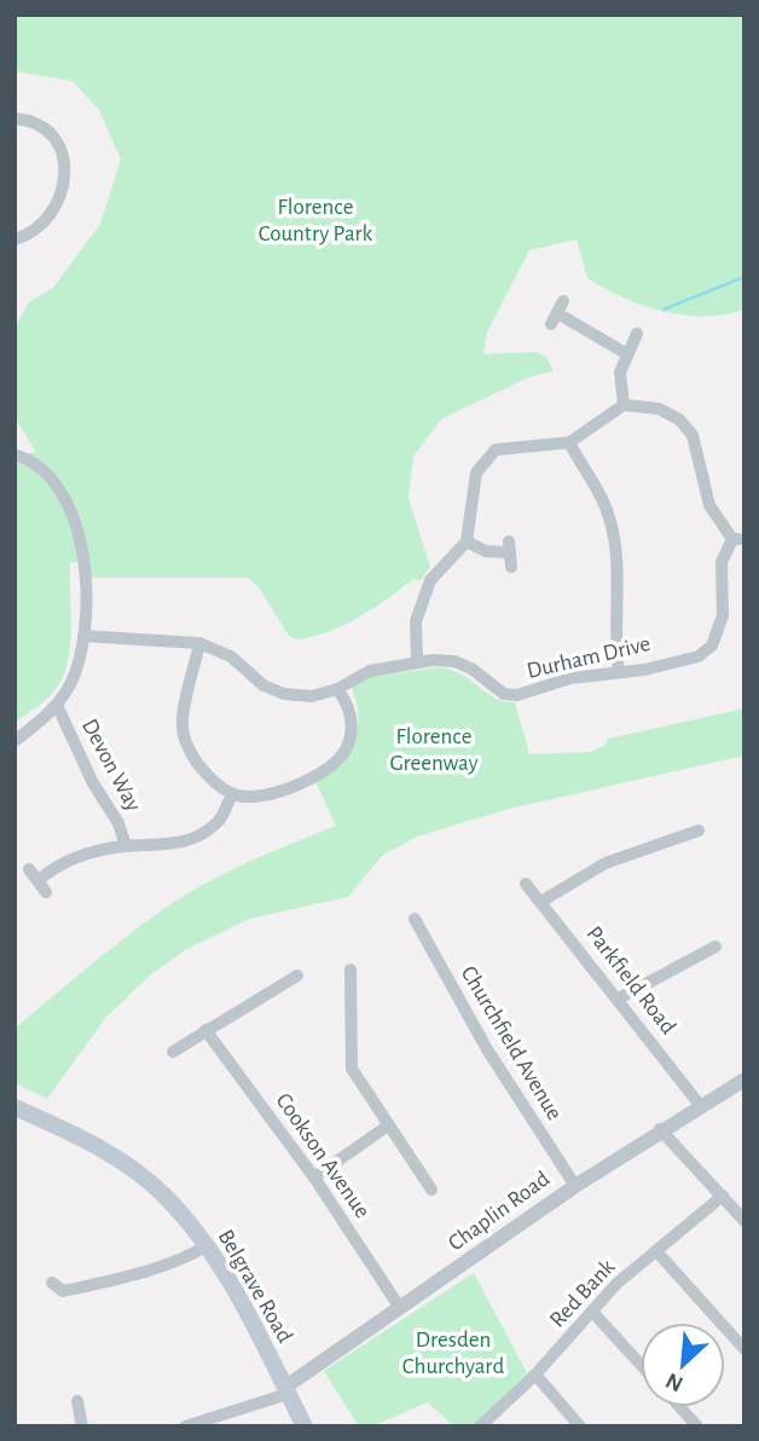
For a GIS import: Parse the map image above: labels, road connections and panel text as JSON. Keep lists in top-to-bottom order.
{
  "streets": {
    "main road": ["Belgrave Road"],
    "street": [
      "Durham Drive",
      "Devon Way",
      "Parkfield Road",
      "Churchfield Avenue",
      "Cookson Avenue",
      "Chaplin Road",
      "Red Bank"
    ]
  },
  "crossings": [
    ["Parkfield Road", "Chaplin Road"],
    ["Churchfield Avenue", "Chaplin Road"],
    ["Cookson Avenue", "Chaplin Road"],
    ["Chaplin Road", "Belgrave Road"]
  ],
  "parks": ["Florence Country Park", "Florence Greenway", "Dresden Churchyard"],
  "north": "bottom left"
}
